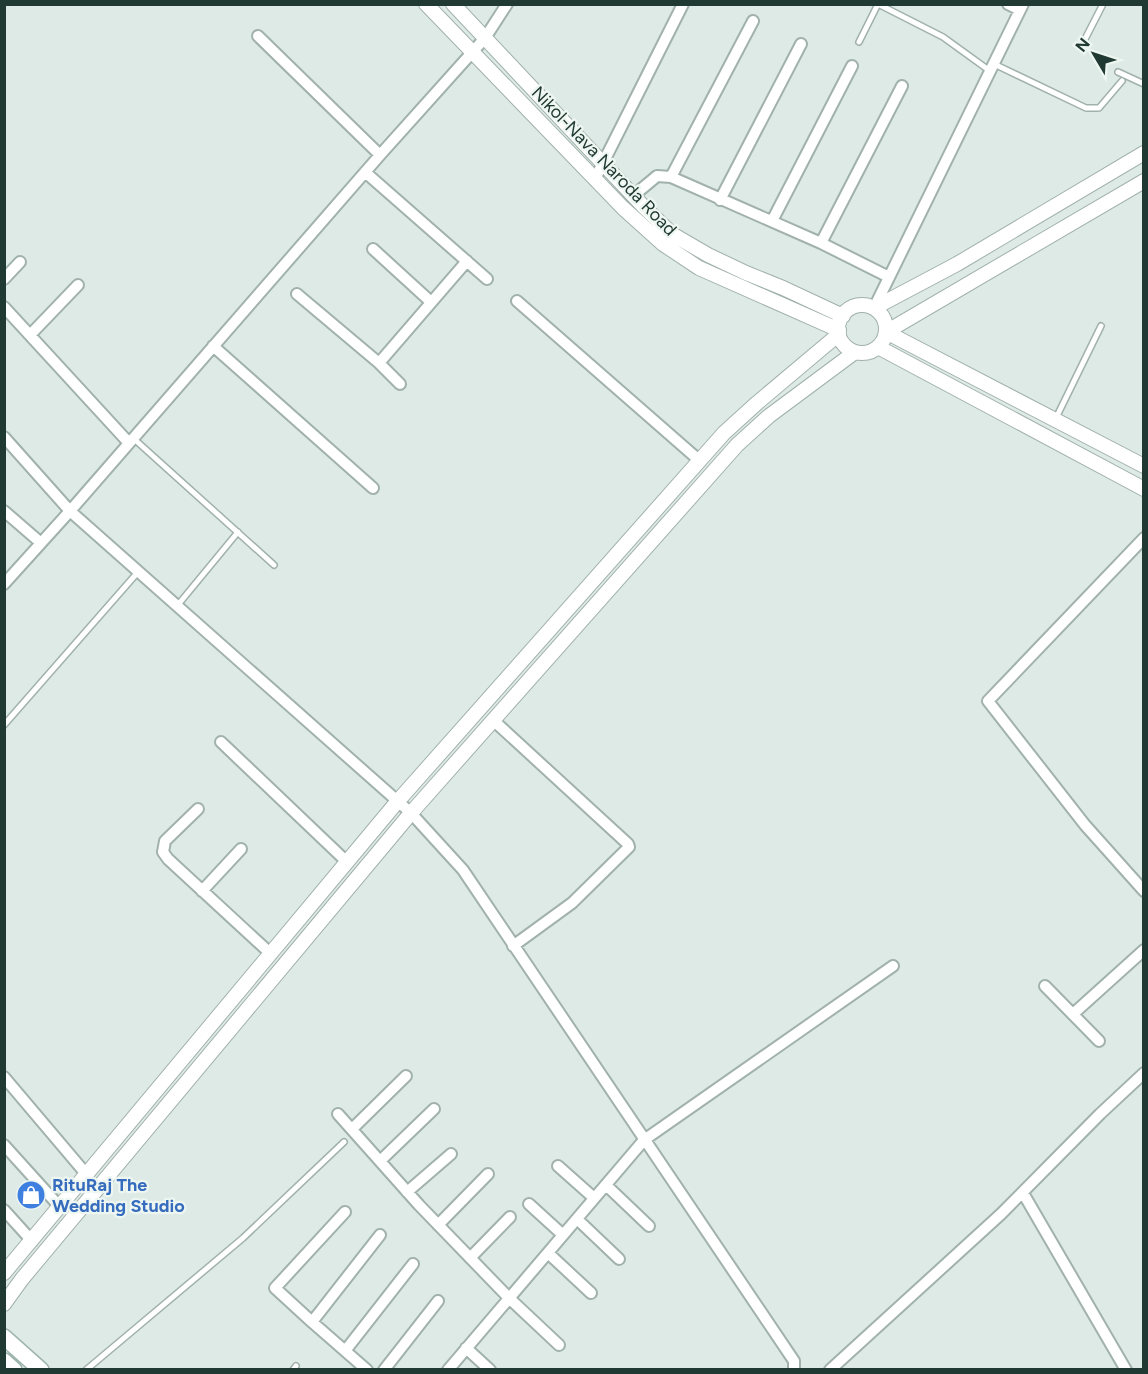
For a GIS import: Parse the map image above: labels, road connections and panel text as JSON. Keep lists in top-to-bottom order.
{
  "streets": {
    "street": ["Nikol-Nava Naroda Road"]
  },
  "places": {
    "shop": ["RituRaj The Wedding Studio"]
  },
  "north": "top left"
}
